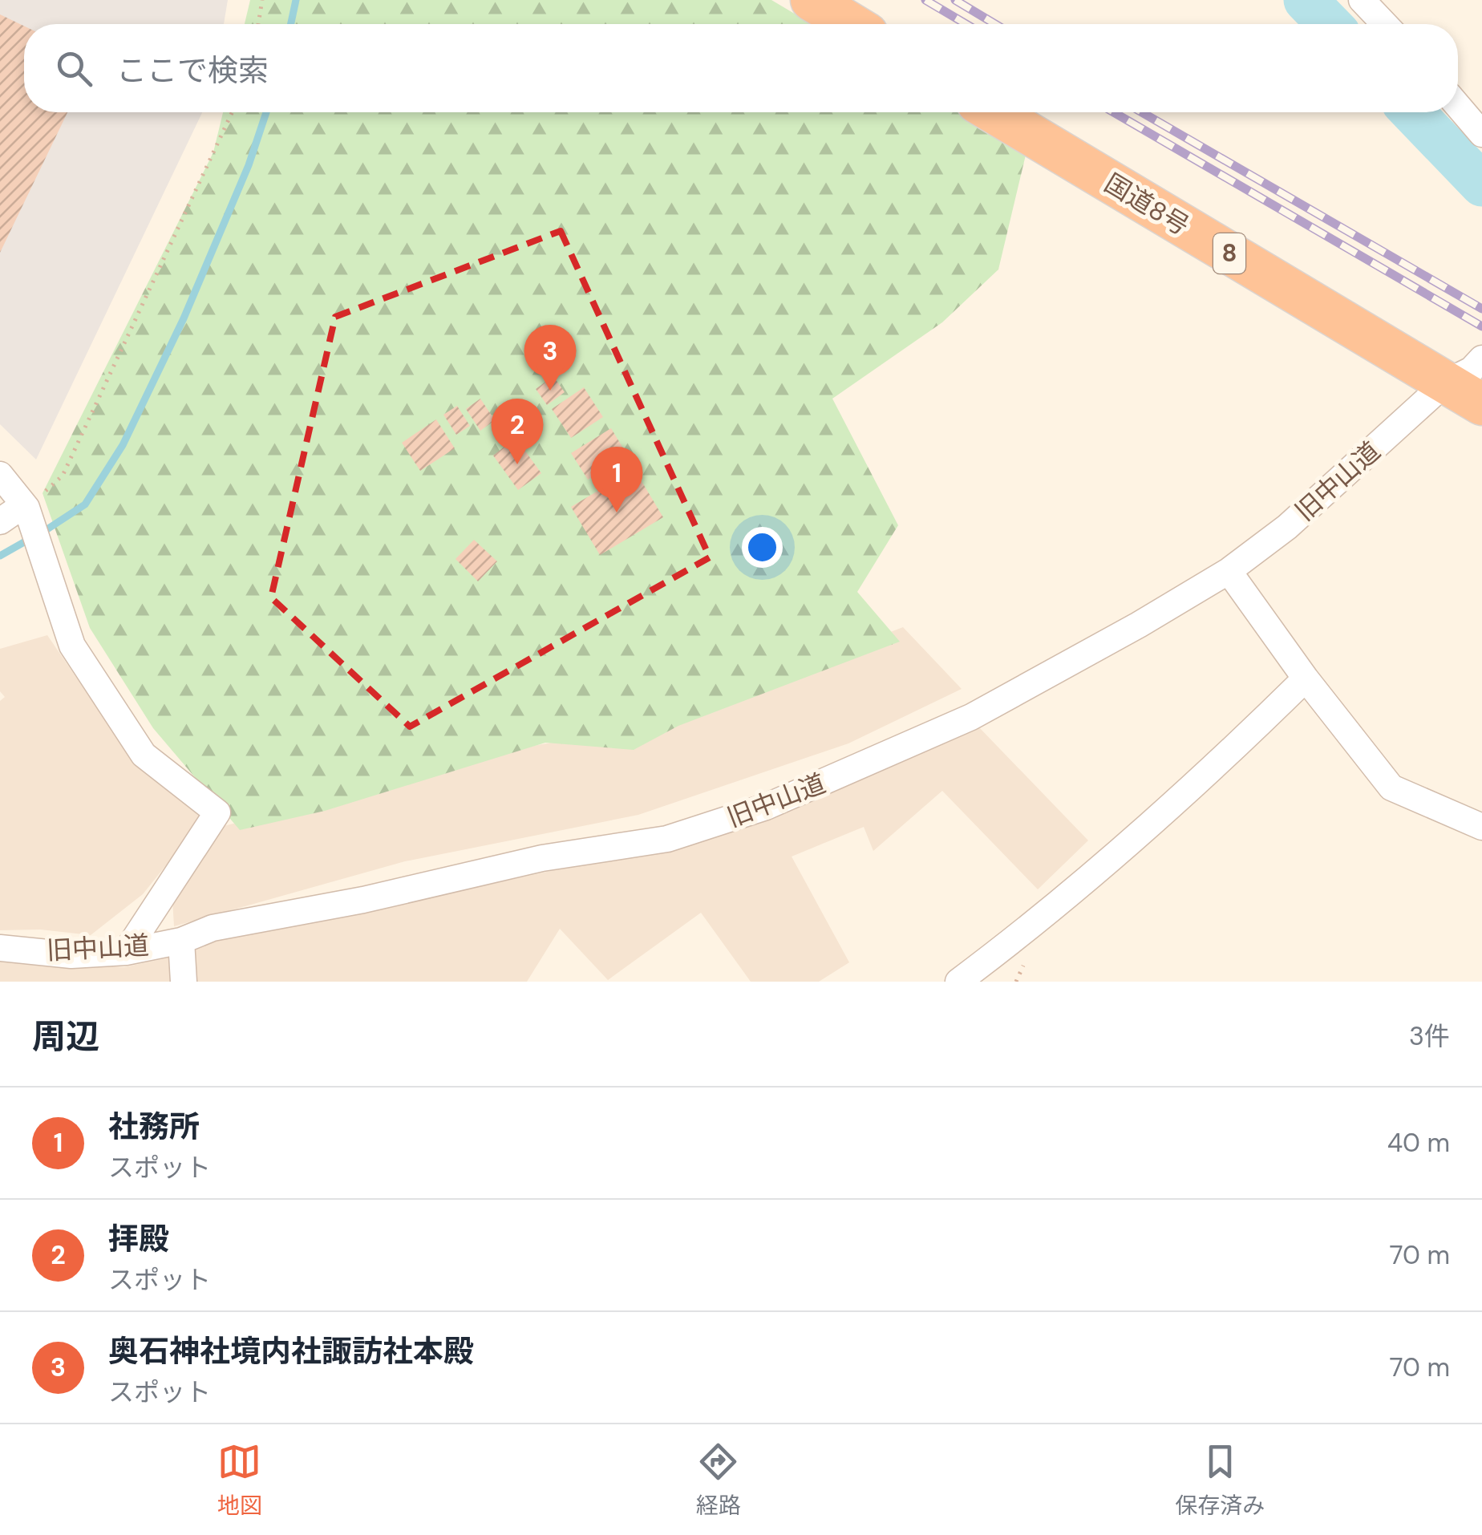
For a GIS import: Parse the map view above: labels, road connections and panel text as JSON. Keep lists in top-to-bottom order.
{
  "streets": {
    "highway": ["国道8号", "8"],
    "street": ["旧中山道"]
  },
  "crossings": [
    ["国道8号", "旧中山道"]
  ],
  "page": {
    "search": "ここで検索",
    "pins": ["3", "2", "1"],
    "heading": ["周辺", "3件"],
    "list": [
      {
        "mark": "1",
        "name": "社務所",
        "note": "スポット",
        "value": "40 m"
      },
      {
        "mark": "2",
        "name": "拝殿",
        "note": "スポット",
        "value": "70 m"
      },
      {
        "mark": "3",
        "name": "奥石神社境内社諏訪社本殿",
        "note": "スポット",
        "value": "70 m"
      }
    ],
    "nav": ["地図", "経路", "保存済み"]
  }
}
